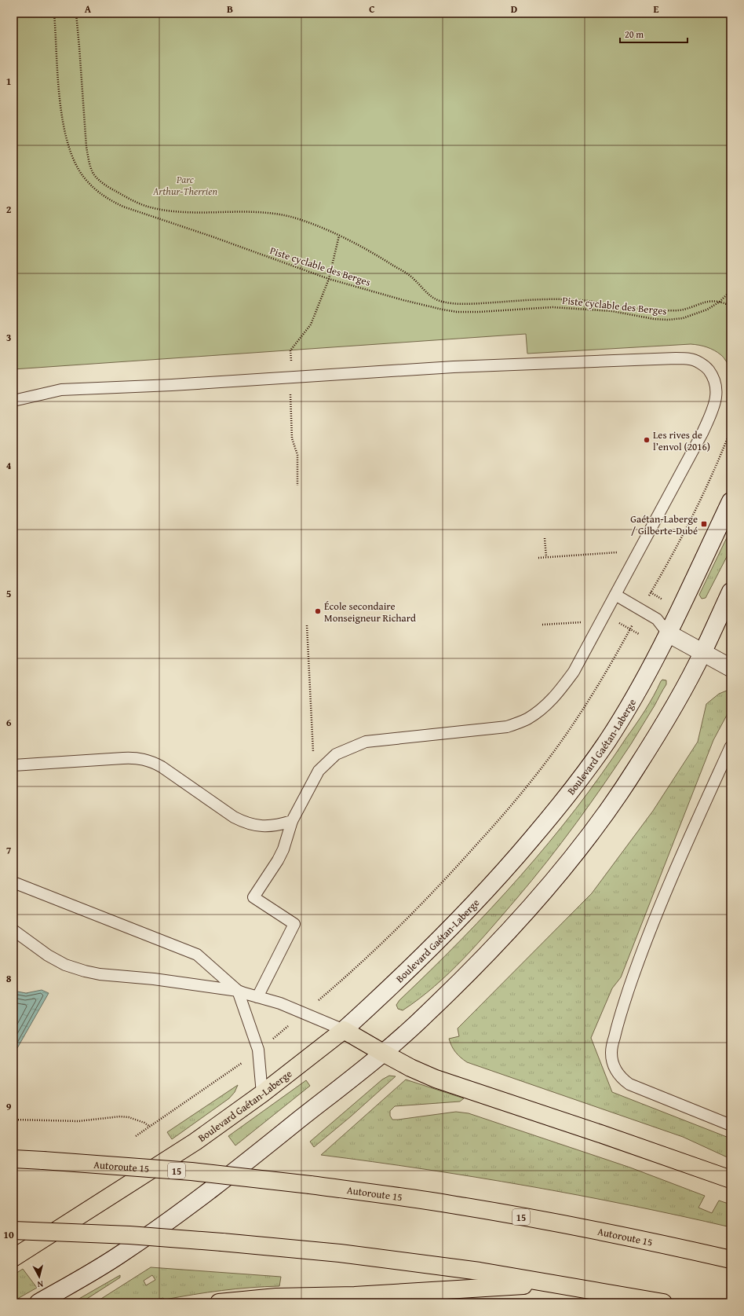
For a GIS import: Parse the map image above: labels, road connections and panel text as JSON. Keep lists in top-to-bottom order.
{
  "streets": {
    "main road": ["Boulevard Gaétan-Laberge", "Autoroute 15", "15"],
    "path": ["Piste cyclable des Berges"]
  },
  "parks": ["Parc Arthur-Therrien"],
  "places": {
    "other": ["Les rives de l’envol (2016)", "École secondaire Monseigneur Richard"],
    "transit": ["Gaétan-Laberge / Gilberte-Dubé"]
  },
  "scale_bar": "20 m",
  "north": "bottom",
  "grid": {
    "columns": [
      "A",
      "B",
      "C",
      "D",
      "E"
    ],
    "rows": [
      "1",
      "2",
      "3",
      "4",
      "5",
      "6",
      "7",
      "8",
      "9",
      "10"
    ]
  }
}
